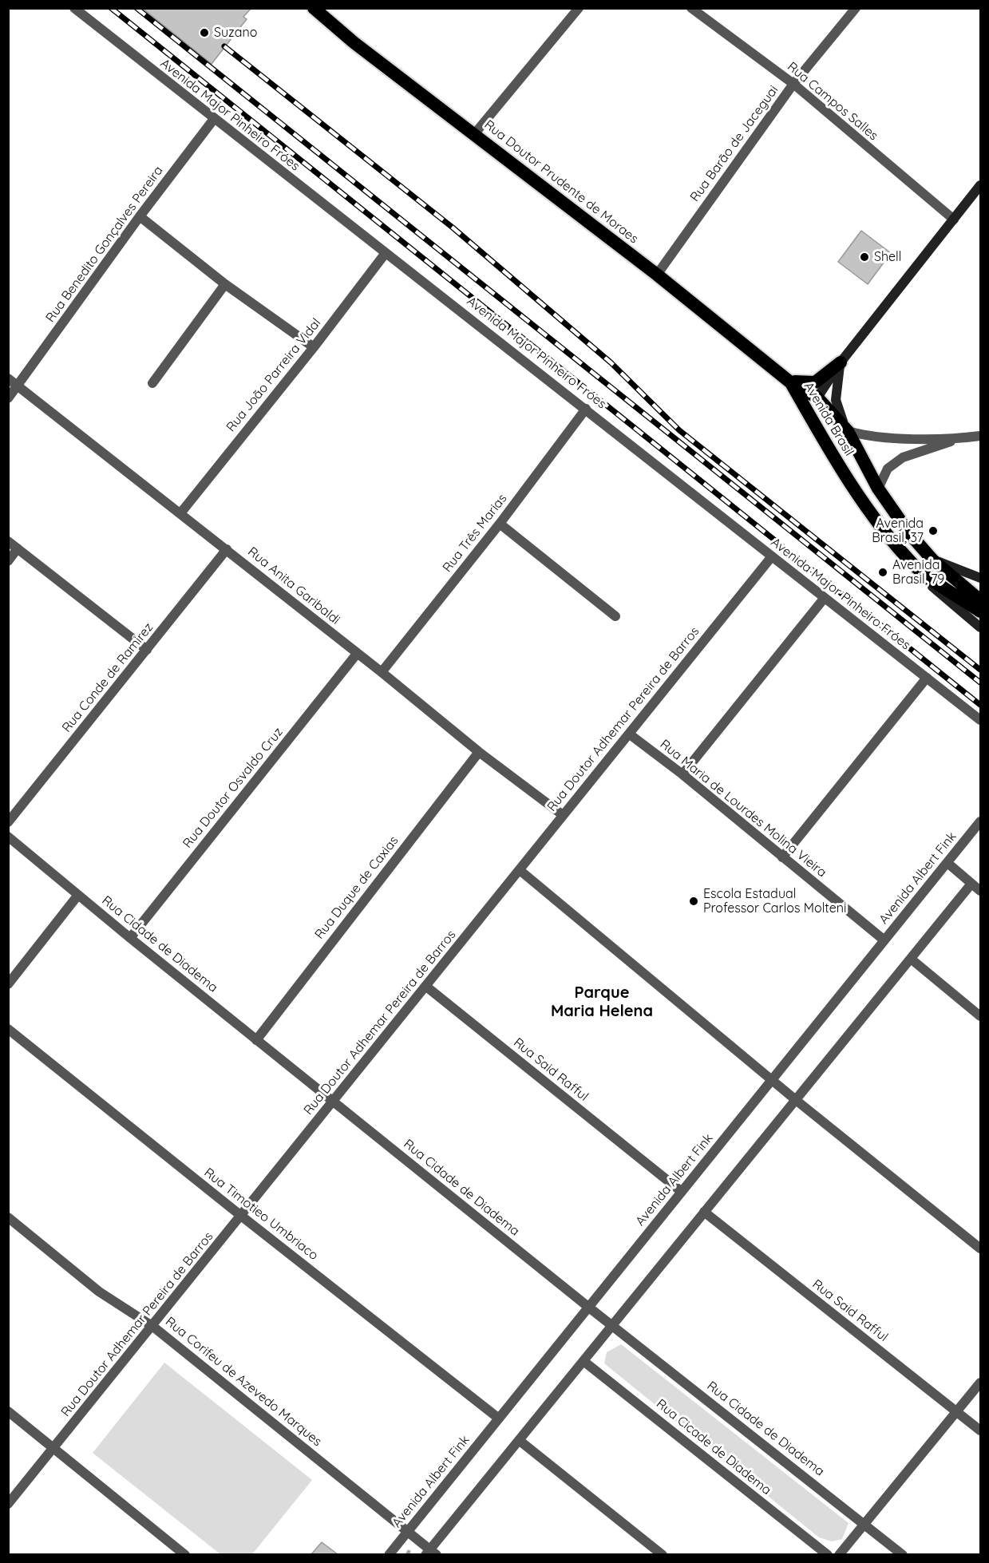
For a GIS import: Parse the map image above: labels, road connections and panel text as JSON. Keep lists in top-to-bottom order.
{
  "streets": {
    "highway": ["Rua Doutor Prudente de Moraes", "Avenida Brasil"],
    "street": [
      "Rua Campos Salles",
      "Avenida Major Pinheiro Fróes",
      "Rua Barão de Jaceguai",
      "Rua Benedito Gonçalves Pereira",
      "Rua João Parreira Vidal",
      "Rua Três Marias",
      "Rua Anita Garibaldi",
      "Rua Conde de Ramirez",
      "Rua Doutor Adhemar Pereira de Barros",
      "Rua Doutor Osvaldo Cruz",
      "Rua Maria de Lourdes Molina Vieira",
      "Avenida Albert Fink",
      "Rua Duque de Caxias",
      "Rua Cidade de Diadema",
      "Rua Said Rafful",
      "Rua Timotieo Umbriaco",
      "Rua Corifeu de Azevedo Marques",
      "Rua Cicade de Diadema"
    ]
  },
  "crossings": [
    ["Rua Campos Salles", "Rua Barão de Jaceguai"],
    ["Avenida Major Pinheiro Fróes", "Rua Benedito Gonçalves Pereira"],
    ["Avenida Major Pinheiro Fróes", "Rua João Parreira Vidal"],
    ["Avenida Major Pinheiro Fróes", "Rua Três Marias"],
    ["Avenida Major Pinheiro Fróes", "Rua Doutor Adhemar Pereira de Barros"],
    ["Rua Barão de Jaceguai", "Rua Doutor Prudente de Moraes"],
    ["Rua Doutor Prudente de Moraes", "Avenida Brasil"],
    ["Rua Benedito Gonçalves Pereira", "Rua Anita Garibaldi"],
    ["Rua João Parreira Vidal", "Rua Anita Garibaldi"],
    ["Rua Três Marias", "Rua Anita Garibaldi"],
    ["Rua Anita Garibaldi", "Rua Conde de Ramirez"],
    ["Rua Anita Garibaldi", "Rua Doutor Adhemar Pereira de Barros"],
    ["Rua Anita Garibaldi", "Rua Doutor Osvaldo Cruz"],
    ["Rua Anita Garibaldi", "Rua Duque de Caxias"],
    ["Rua Doutor Adhemar Pereira de Barros", "Rua Maria de Lourdes Molina Vieira"],
    ["Rua Doutor Adhemar Pereira de Barros", "Rua Cidade de Diadema"],
    ["Rua Doutor Adhemar Pereira de Barros", "Rua Said Rafful"],
    ["Rua Doutor Adhemar Pereira de Barros", "Rua Timotieo Umbriaco"],
    ["Rua Doutor Adhemar Pereira de Barros", "Rua Corifeu de Azevedo Marques"],
    ["Rua Doutor Osvaldo Cruz", "Rua Cidade de Diadema"],
    ["Rua Maria de Lourdes Molina Vieira", "Avenida Albert Fink"],
    ["Avenida Albert Fink", "Rua Cidade de Diadema"],
    ["Avenida Albert Fink", "Rua Said Rafful"],
    ["Avenida Albert Fink", "Rua Timotieo Umbriaco"],
    ["Avenida Albert Fink", "Rua Corifeu de Azevedo Marques"],
    ["Rua Duque de Caxias", "Rua Cidade de Diadema"]
  ],
  "districts": ["Parque Maria Helena"],
  "places": [
    "Suzano",
    "Shell",
    "Avenida Brasil, 37",
    "Avenida Brasil, 79",
    "Escola Estadual Professor Carlos Molteni"
  ]
}
